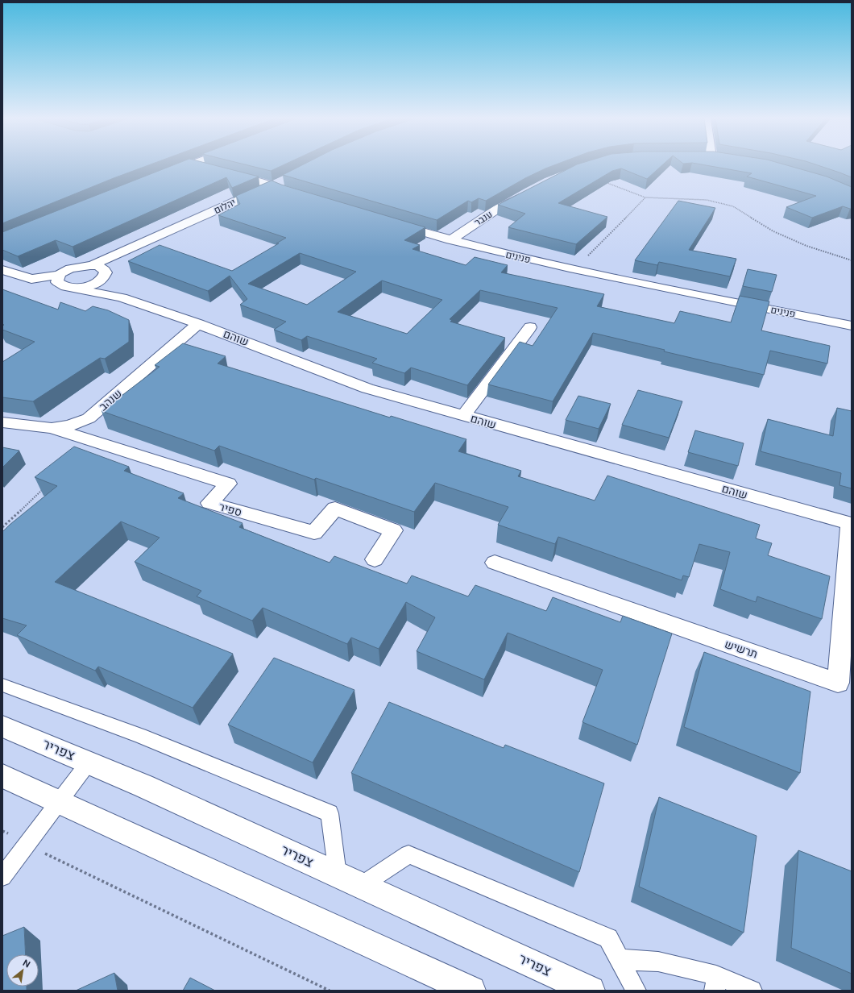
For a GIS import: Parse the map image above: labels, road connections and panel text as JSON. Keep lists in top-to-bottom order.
{
  "streets": {
    "street": [
      "יהלום",
      "ענבר",
      "פנינים",
      "שוהם",
      "שנהב",
      "ספיר",
      "תרשיש",
      "צפריר"
    ]
  },
  "crossings": [
    ["יהלום", "שוהם"],
    ["ענבר", "פנינים"],
    ["שוהם", "שנהב"],
    ["שוהם", "תרשיש"],
    ["שנהב", "ספיר"]
  ],
  "north": "top right"
}
